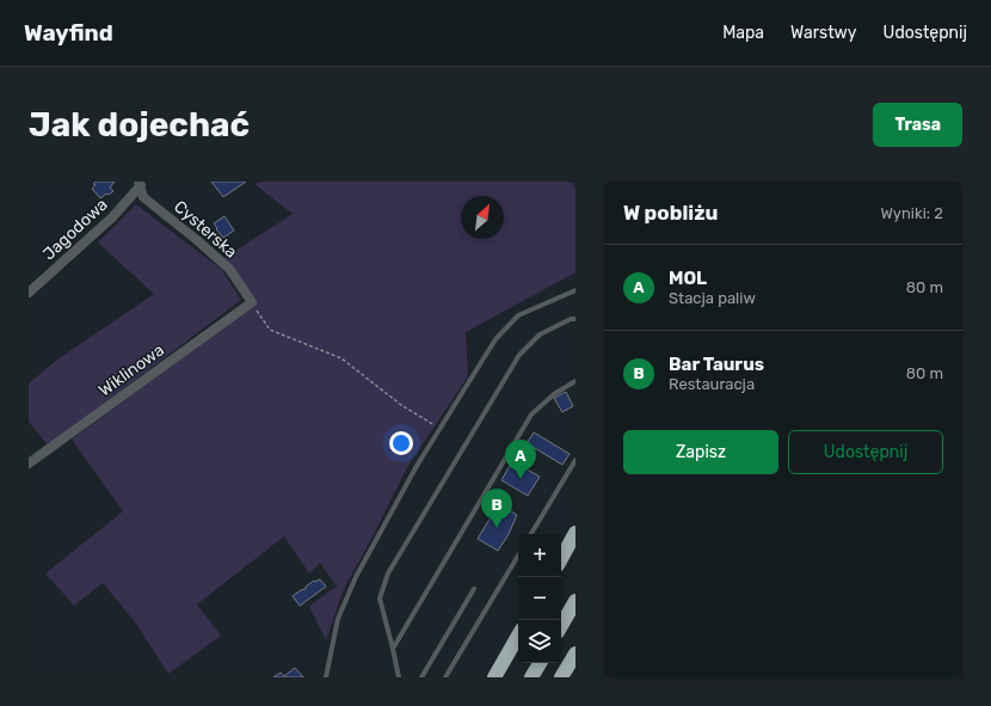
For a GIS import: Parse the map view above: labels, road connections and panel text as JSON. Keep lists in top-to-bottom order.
{
  "streets": {
    "street": ["Jagodowa", "Cysterska", "Wiklinowa"]
  },
  "crossings": [
    ["Jagodowa", "Cysterska"],
    ["Cysterska", "Wiklinowa"]
  ],
  "north": "top right",
  "page": {
    "header": "Wayfind",
    "nav": ["Mapa", "Warstwy", "Udostępnij"],
    "buttons": [
      "Trasa",
      ["Zapisz", "Udostępnij"]
    ],
    "title": "Jak dojechać",
    "heading": ["W pobliżu", "Wyniki: 2"],
    "list": [
      {
        "mark": "A",
        "name": "MOL",
        "note": "Stacja paliw",
        "value": "80 m"
      },
      {
        "mark": "B",
        "name": "Bar Taurus",
        "note": "Restauracja",
        "value": "80 m"
      }
    ],
    "pins": ["A", "B"],
    "map_buttons": ["+", "−"]
  }
}
